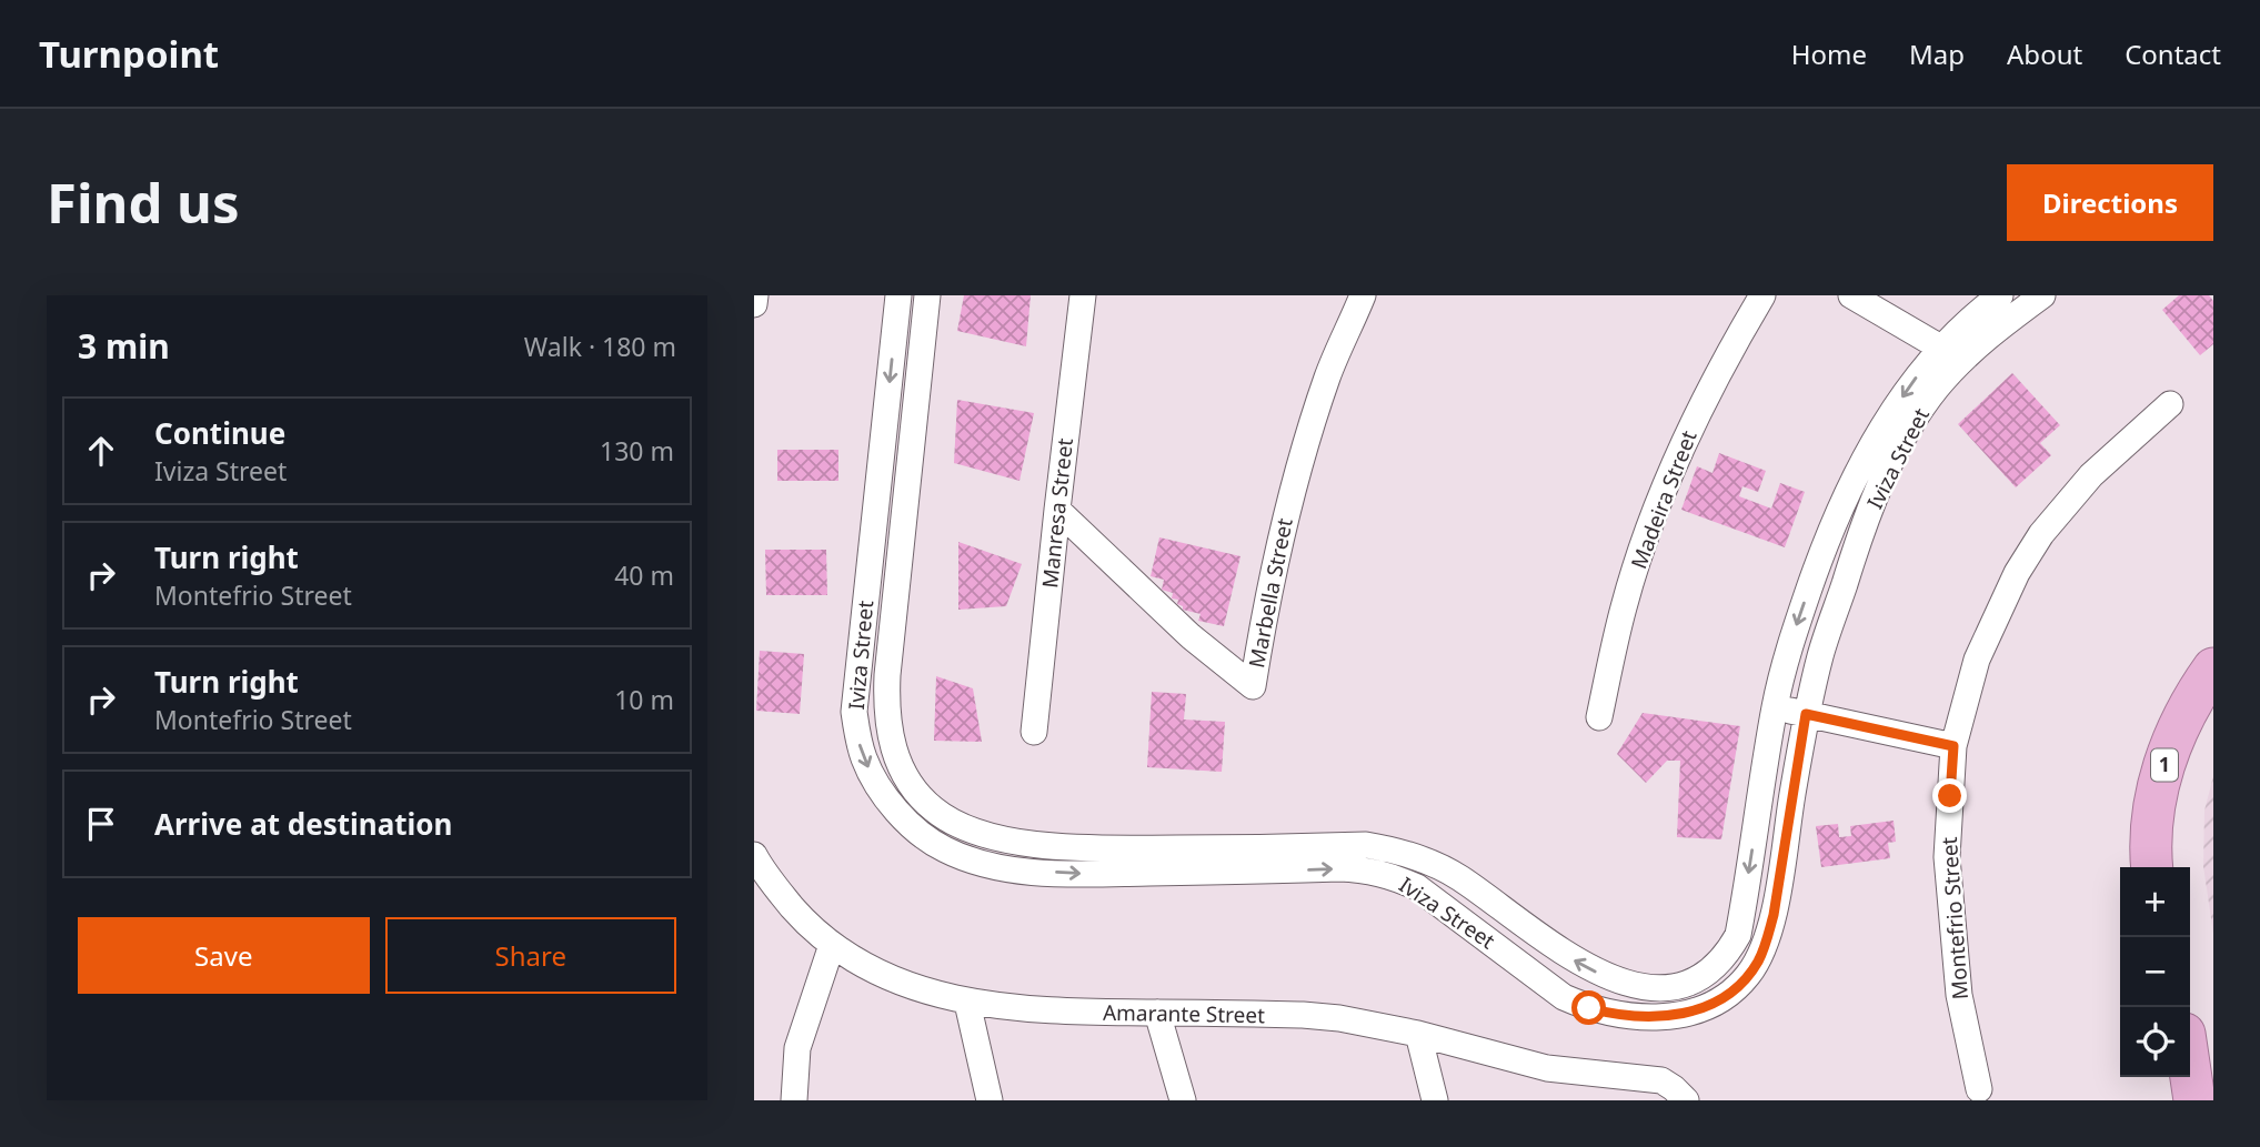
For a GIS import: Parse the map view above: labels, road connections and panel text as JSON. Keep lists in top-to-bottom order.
{
  "streets": {
    "highway": ["1"],
    "street": [
      "Iviza Street",
      "Madeira Street",
      "Manresa Street",
      "Marbella Street",
      "Montefrio Street",
      "Amarante Street"
    ]
  },
  "crossings": [
    ["Manresa Street", "Marbella Street"]
  ],
  "page": {
    "header": "Turnpoint",
    "nav": [
      "Home",
      "Map",
      "About",
      "Contact"
    ],
    "buttons": [
      "Directions",
      ["Save", "Share"]
    ],
    "title": "Find us",
    "heading": ["3 min", "Walk · 180 m"],
    "list": [
      ["Continue", "Iviza Street", "130 m"],
      ["Turn right", "Montefrio Street", "40 m"],
      ["Turn right", "Montefrio Street", "10 m"],
      "Arrive at destination"
    ],
    "map_buttons": ["+", "−"]
  }
}
